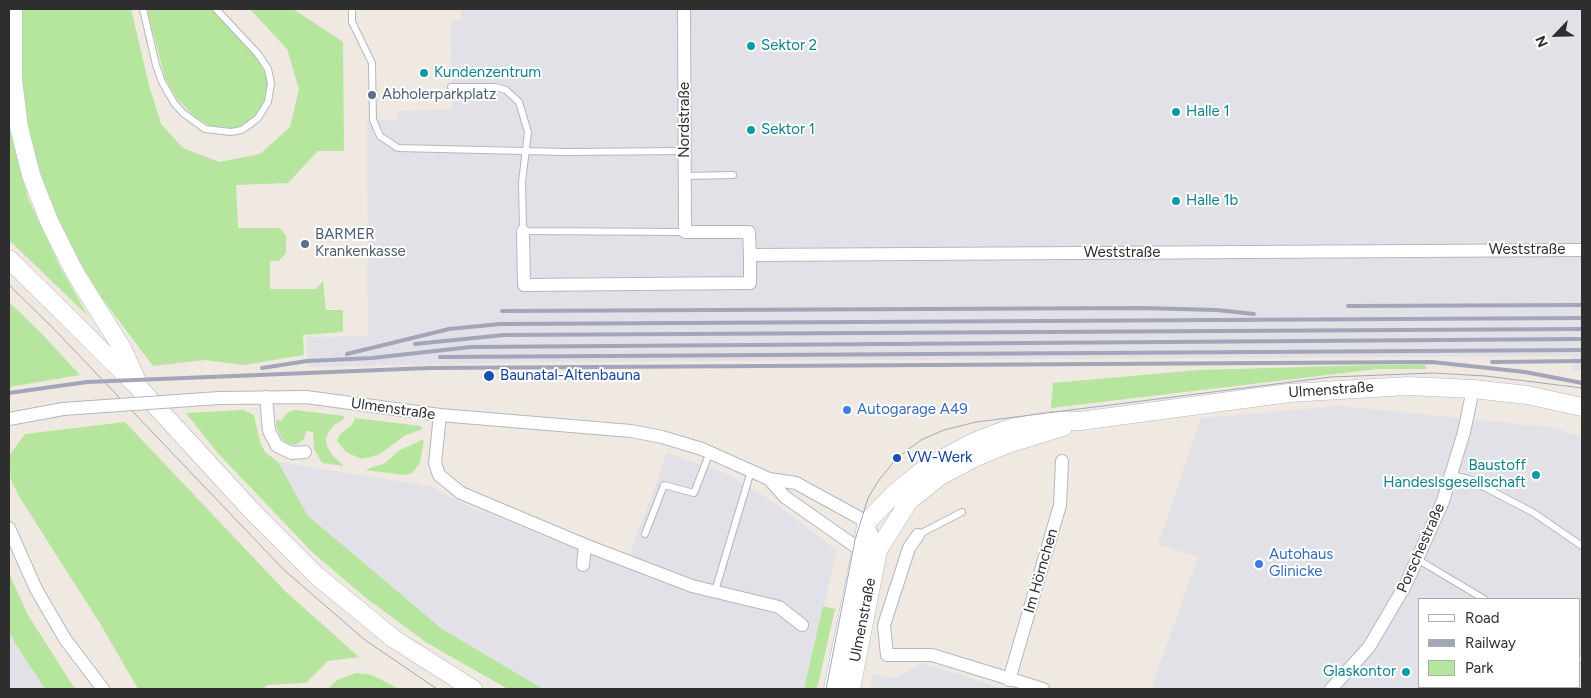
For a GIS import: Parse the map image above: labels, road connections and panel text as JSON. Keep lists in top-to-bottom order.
{
  "streets": {
    "main road": ["Ulmenstraße"],
    "street": [
      "Nordstraße",
      "Weststraße",
      "Porschestraße",
      "Im Hörnchen"
    ]
  },
  "crossings": [
    ["Ulmenstraße", "Porschestraße"]
  ],
  "places": [
    "Sektor 2",
    "Kundenzentrum",
    "Abholerparkplatz",
    "Halle 1",
    "Sektor 1",
    "Halle 1b",
    "BARMER Krankenkasse",
    "Baunatal-Altenbauna",
    "Autogarage A49",
    "VW-Werk",
    "Baustoff Handeslsgesellschaft",
    "Autohaus Glinicke",
    "Glaskontor"
  ],
  "legend": ["Road", "Railway", "Park"],
  "north": "bottom left"
}
